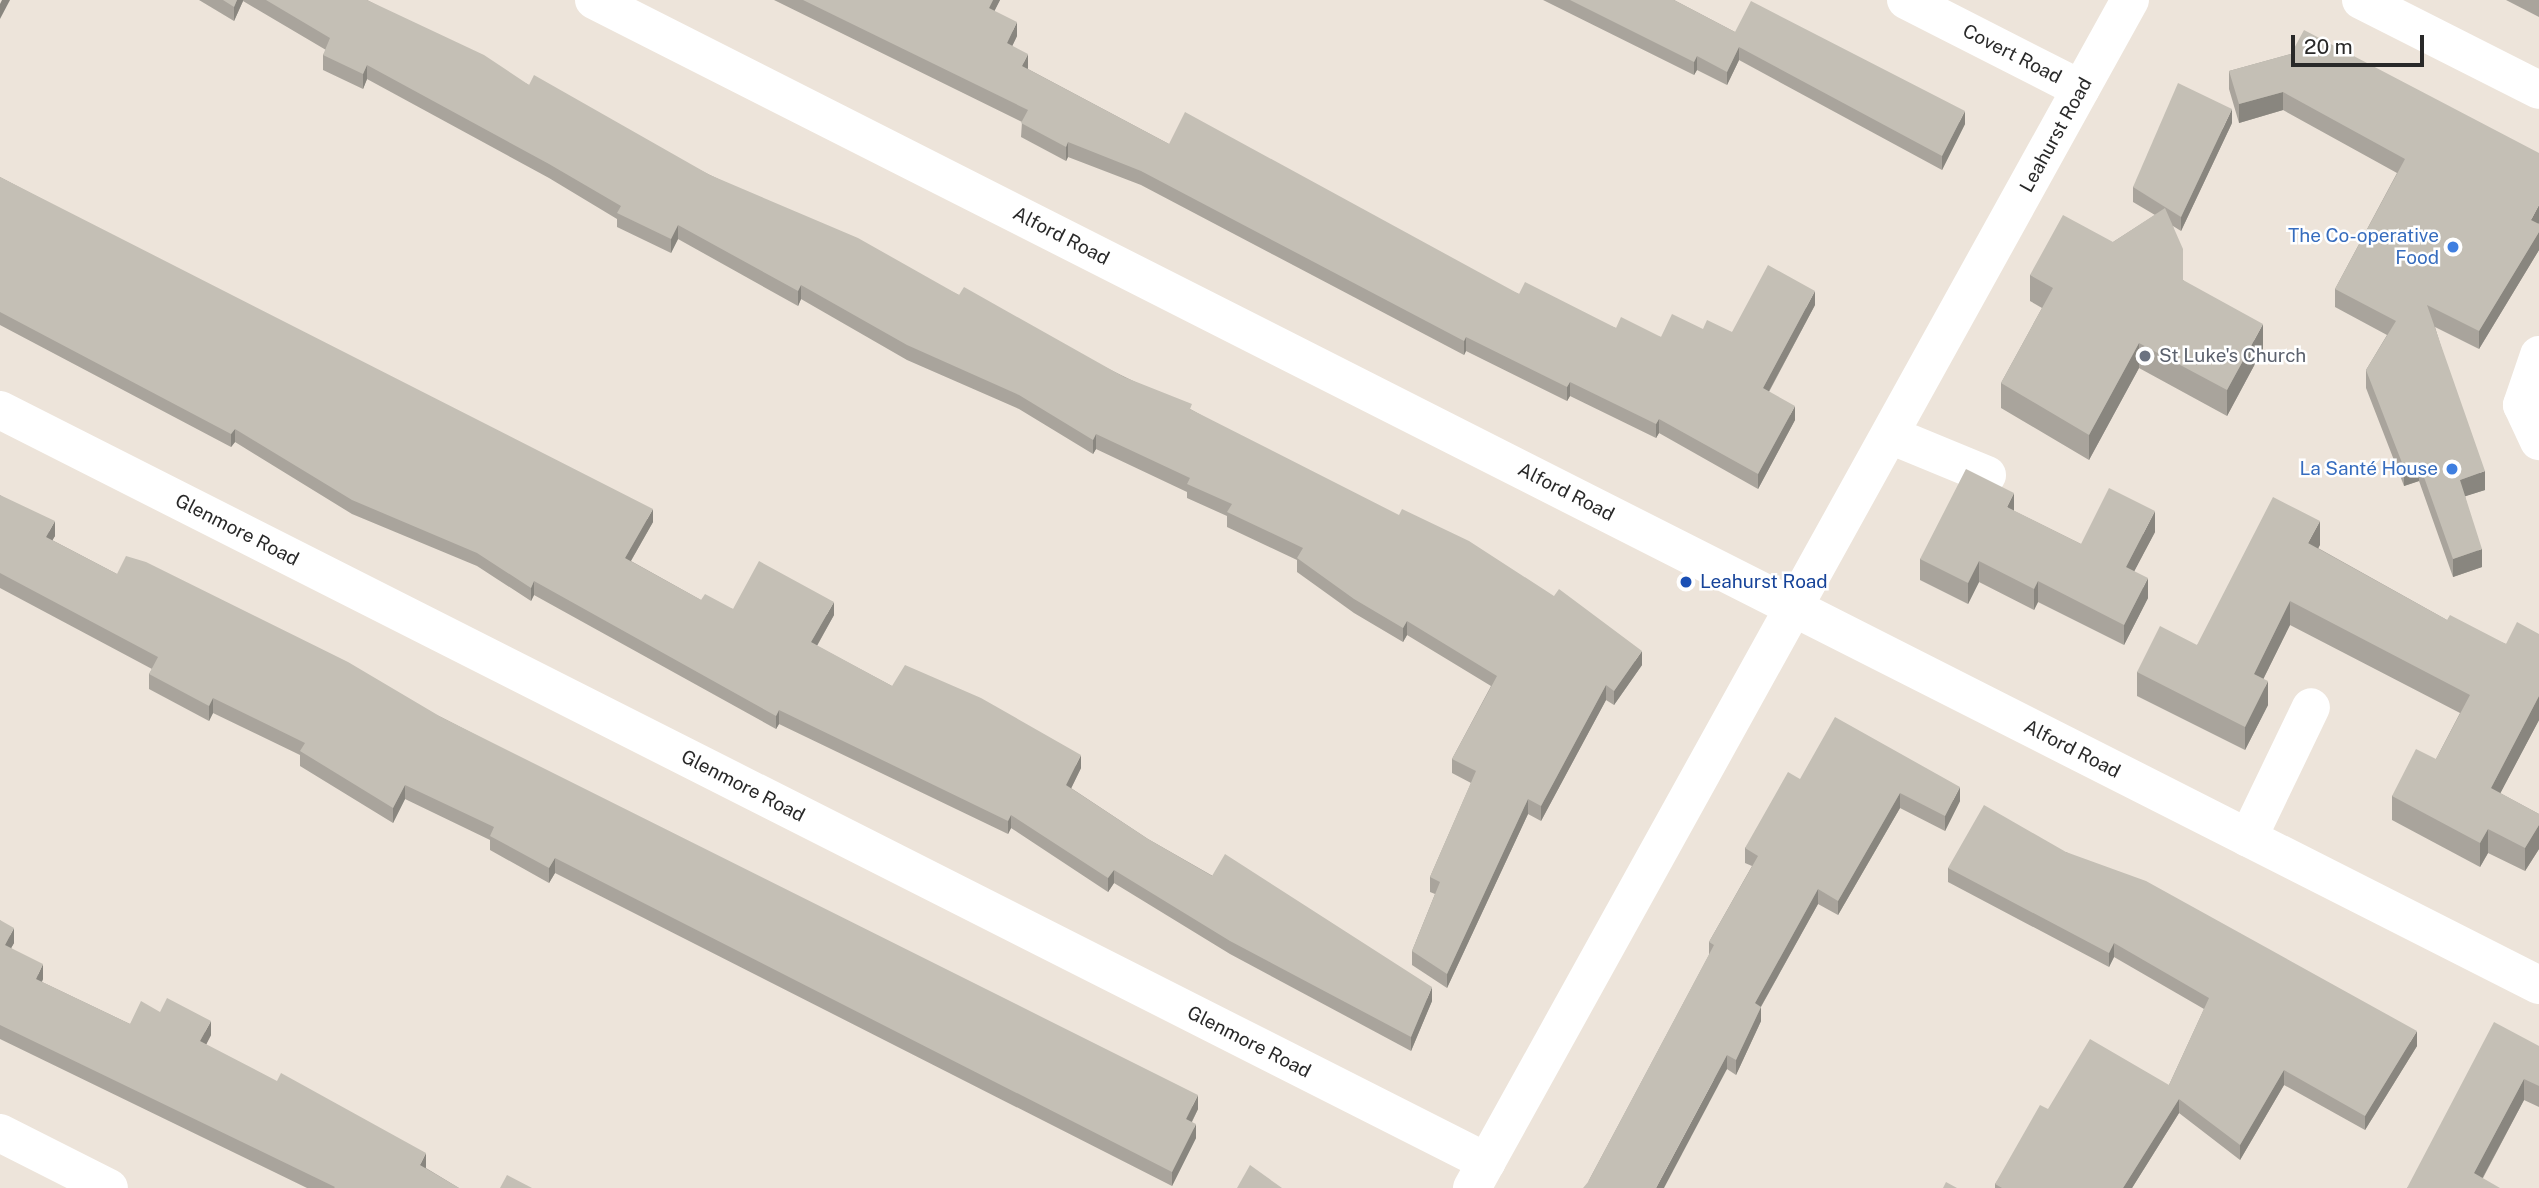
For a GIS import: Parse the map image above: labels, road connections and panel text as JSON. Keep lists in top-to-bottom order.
{
  "streets": {
    "street": [
      "Covert Road",
      "Leahurst Road",
      "Alford Road",
      "Glenmore Road"
    ]
  },
  "crossings": [
    ["Covert Road", "Leahurst Road"],
    ["Leahurst Road", "Alford Road"],
    ["Leahurst Road", "Glenmore Road"]
  ],
  "places": [
    "The Co-operative Food",
    "St Luke's Church",
    "La Santé House",
    "Leahurst Road"
  ],
  "scale_bar": "20 m"
}
